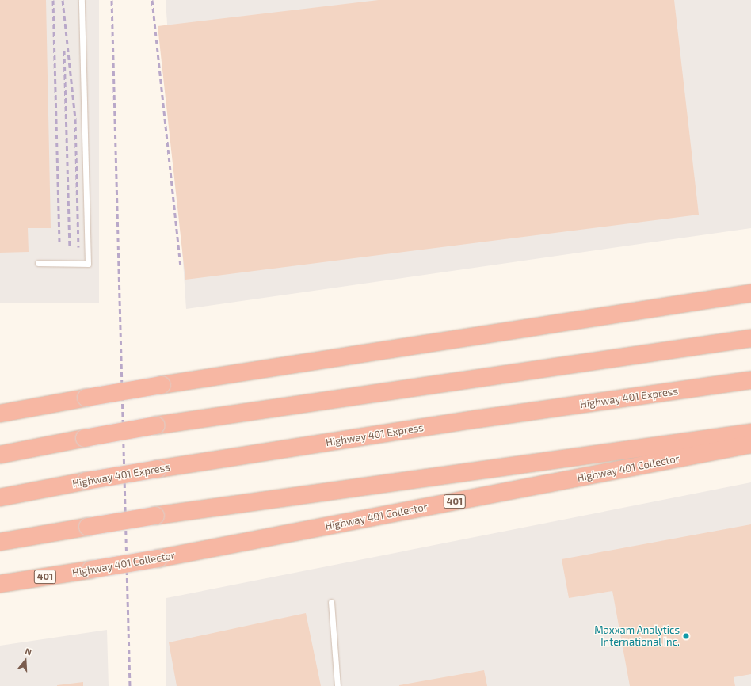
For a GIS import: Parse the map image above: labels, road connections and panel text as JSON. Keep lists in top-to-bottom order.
{
  "streets": {
    "highway": ["Highway 401 Express", "Highway 401 Collector", "401"]
  },
  "places": ["Maxxam Analytics International Inc."],
  "north": "top"
}
